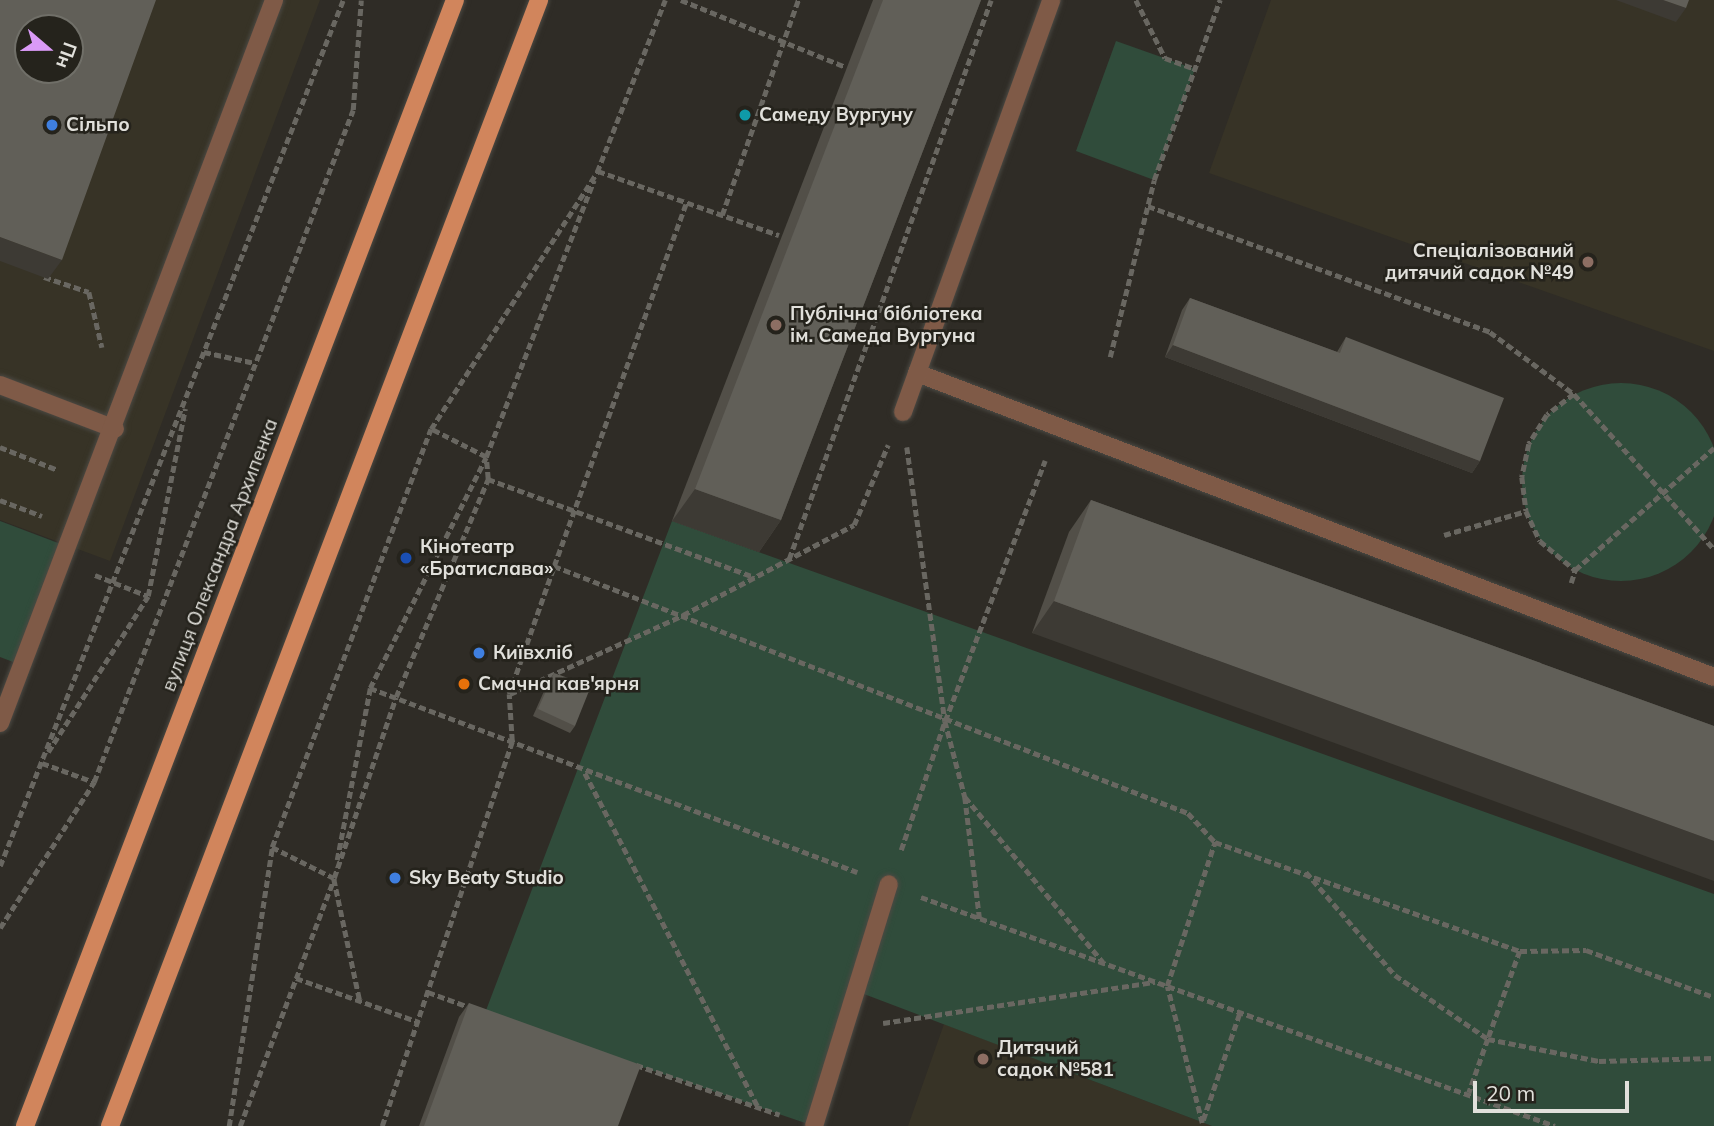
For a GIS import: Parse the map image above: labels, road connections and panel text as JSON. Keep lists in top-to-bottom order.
{
  "streets": {
    "main road": ["вулиця Олександра Архипенка"]
  },
  "places": [
    "Самеду Вургуну",
    "Сільпо",
    "Спеціалізований дитячий садок №49",
    "Публічна бібліотека ім. Самеда Вургуна",
    "Кінотеатр «Братислава»",
    "Київхліб",
    "Смачна кав'ярня",
    "Sky Beaty Studio",
    "Дитячий садок №581"
  ],
  "scale_bar": "20 m",
  "north": "right"
}
